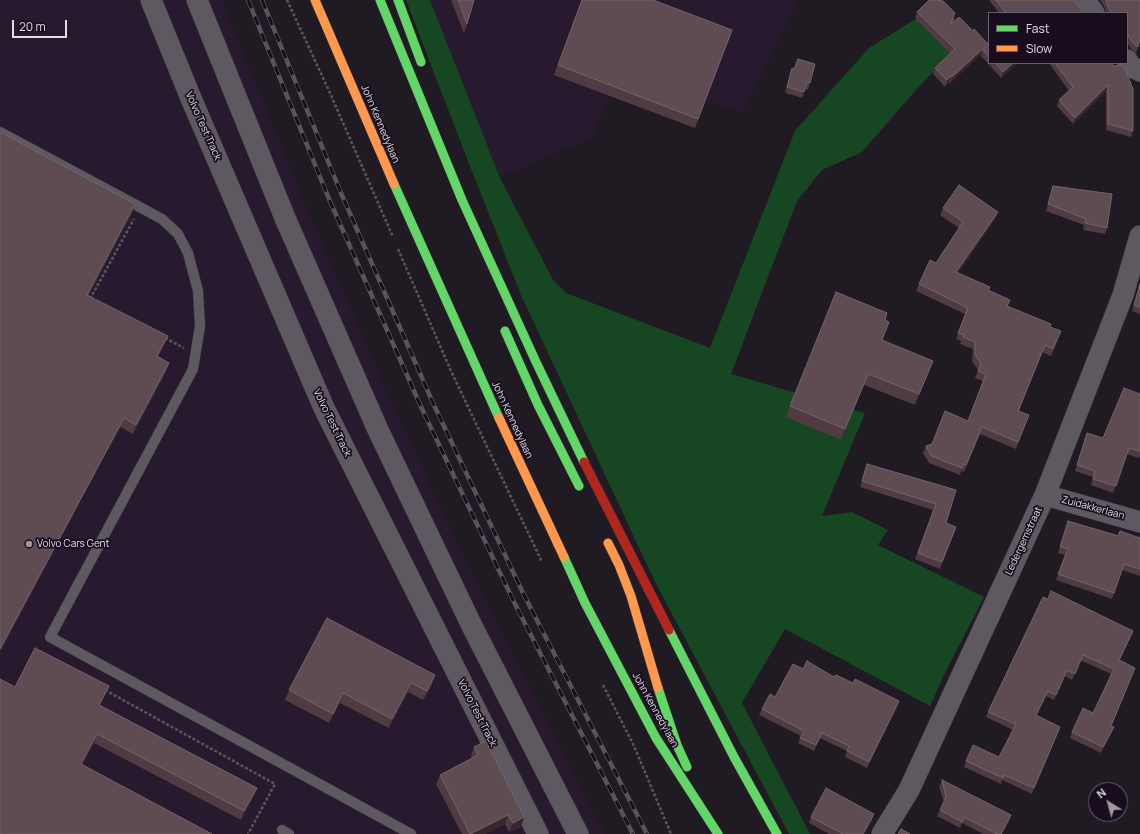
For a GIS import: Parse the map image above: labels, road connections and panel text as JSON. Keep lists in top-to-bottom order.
{
  "streets": {
    "highway": ["John Kennedylaan"],
    "street": ["Volvo Test Track", "Zuidakkerlaan", "Ledergemstraat"]
  },
  "crossings": [
    ["Zuidakkerlaan", "Ledergemstraat"]
  ],
  "places": ["Volvo Cars Gent"],
  "legend": ["Fast", "Slow"],
  "scale_bar": "20 m",
  "north": "top left"
}
